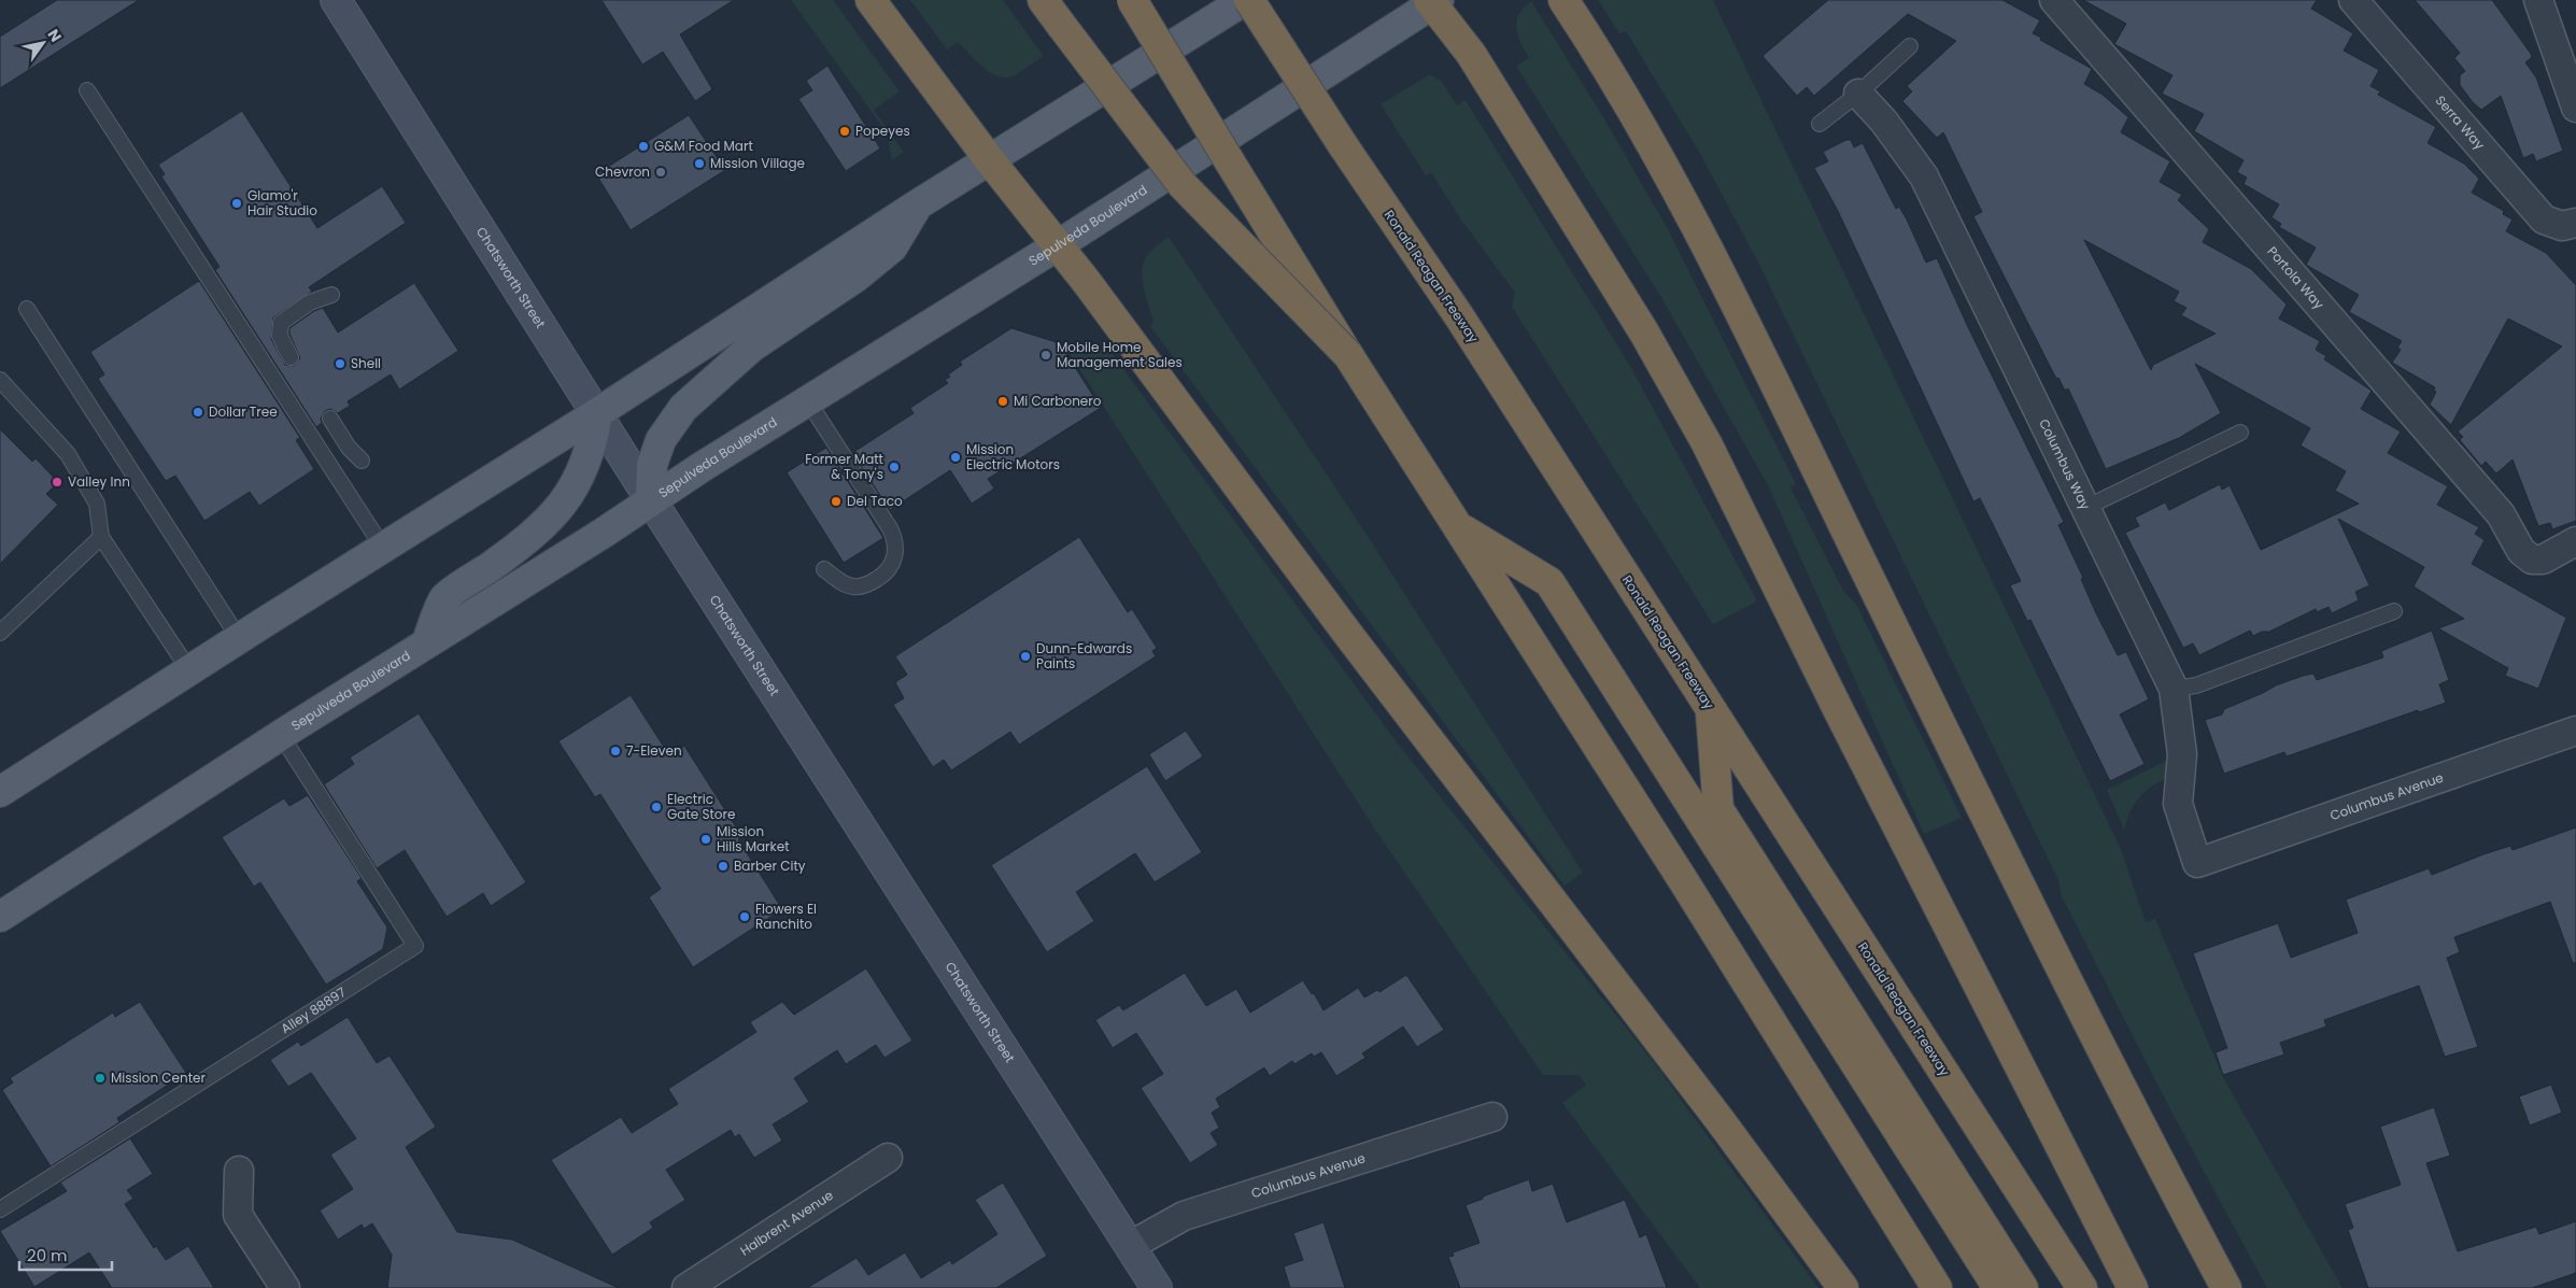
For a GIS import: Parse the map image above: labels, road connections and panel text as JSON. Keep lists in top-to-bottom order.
{
  "streets": {
    "highway": ["Ronald Reagan Freeway"],
    "main road": ["Sepulveda Boulevard", "Chatsworth Street"],
    "street": [
      "Serra Way",
      "Portola Way",
      "Columbus Way",
      "Columbus Avenue",
      "Halbrent Avenue"
    ],
    "lane": ["Alley 88897"]
  },
  "crossings": [
    ["Sepulveda Boulevard", "Chatsworth Street"],
    ["Sepulveda Boulevard", "Alley 88897"],
    ["Chatsworth Street", "Columbus Avenue"],
    ["Columbus Way", "Columbus Avenue"]
  ],
  "places": [
    "Popeyes",
    "G&M Food Mart",
    "Mission Village",
    "Chevron",
    "Glamo'r Hair Studio",
    "Mobile Home Management Sales",
    "Shell",
    "Mi Carbonero",
    "Dollar Tree",
    "Mission Electric Motors",
    "Former Matt & Tony's",
    "Valley Inn",
    "Del Taco",
    "Dunn-Edwards Paints",
    "7-Eleven",
    "Electric Gate Store",
    "Mission Hills Market",
    "Barber City",
    "Flowers El Ranchito",
    "Mission Center"
  ],
  "scale_bar": "20 m",
  "north": "top right"
}
